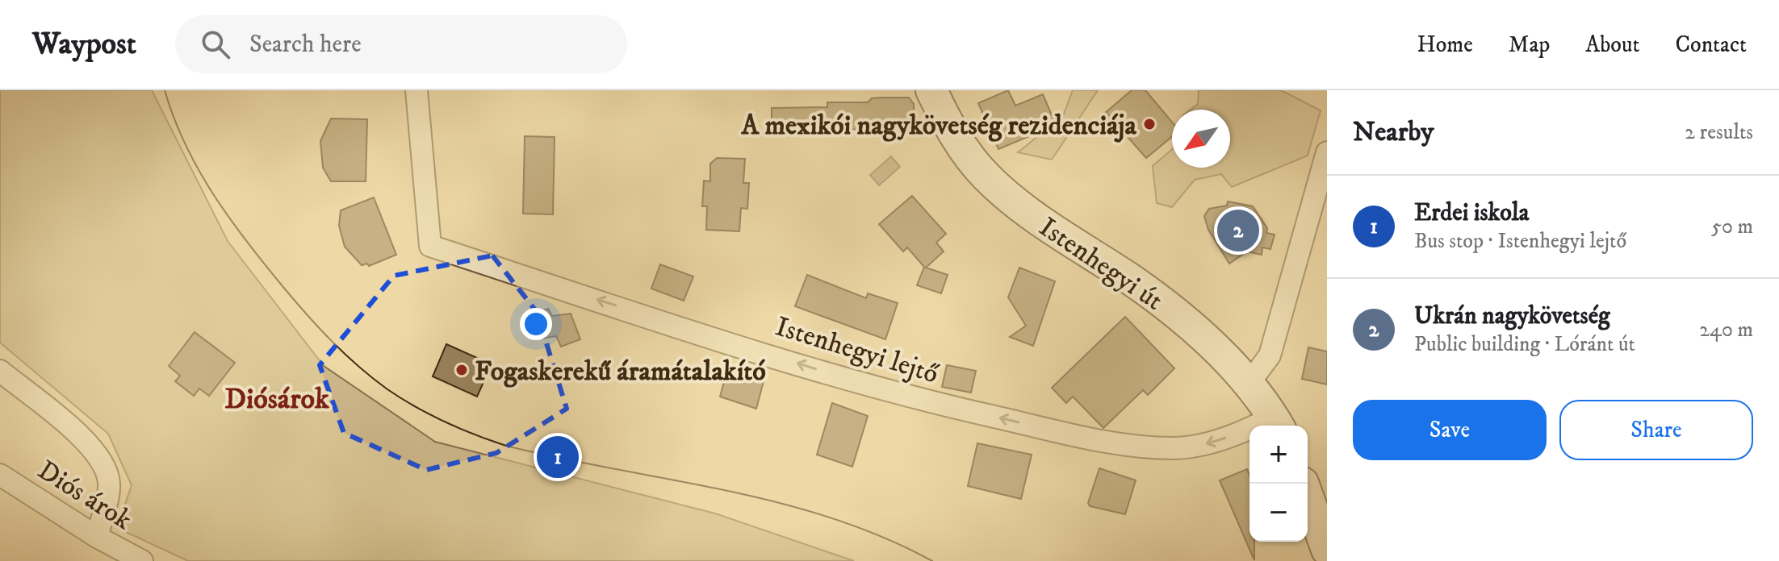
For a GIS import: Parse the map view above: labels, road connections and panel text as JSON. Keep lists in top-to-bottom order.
{
  "streets": {
    "street": ["Istenhegyi út", "Istenhegyi lejtő", "Diós árok"]
  },
  "crossings": [
    ["Istenhegyi út", "Istenhegyi lejtő"]
  ],
  "one_way": ["Istenhegyi lejtő"],
  "districts": ["Diósárok"],
  "places": ["A mexikói nagykövetség rezidenciája", "Fogaskerekű áramátalakító"],
  "north": "bottom left",
  "page": {
    "header": "Waypost",
    "search": "Search here",
    "nav": [
      "Home",
      "Map",
      "About",
      "Contact"
    ],
    "heading": ["Nearby", "2 results"],
    "list": [
      {
        "mark": "1",
        "name": "Erdei iskola",
        "note": "Bus stop · Istenhegyi lejtő",
        "value": "50 m"
      },
      {
        "mark": "2",
        "name": "Ukrán nagykövetség",
        "note": "Public building · Lóránt út",
        "value": "240 m"
      }
    ],
    "pins": ["2", "1"],
    "buttons": ["Save", "Share"],
    "map_buttons": ["+", "−"]
  }
}
